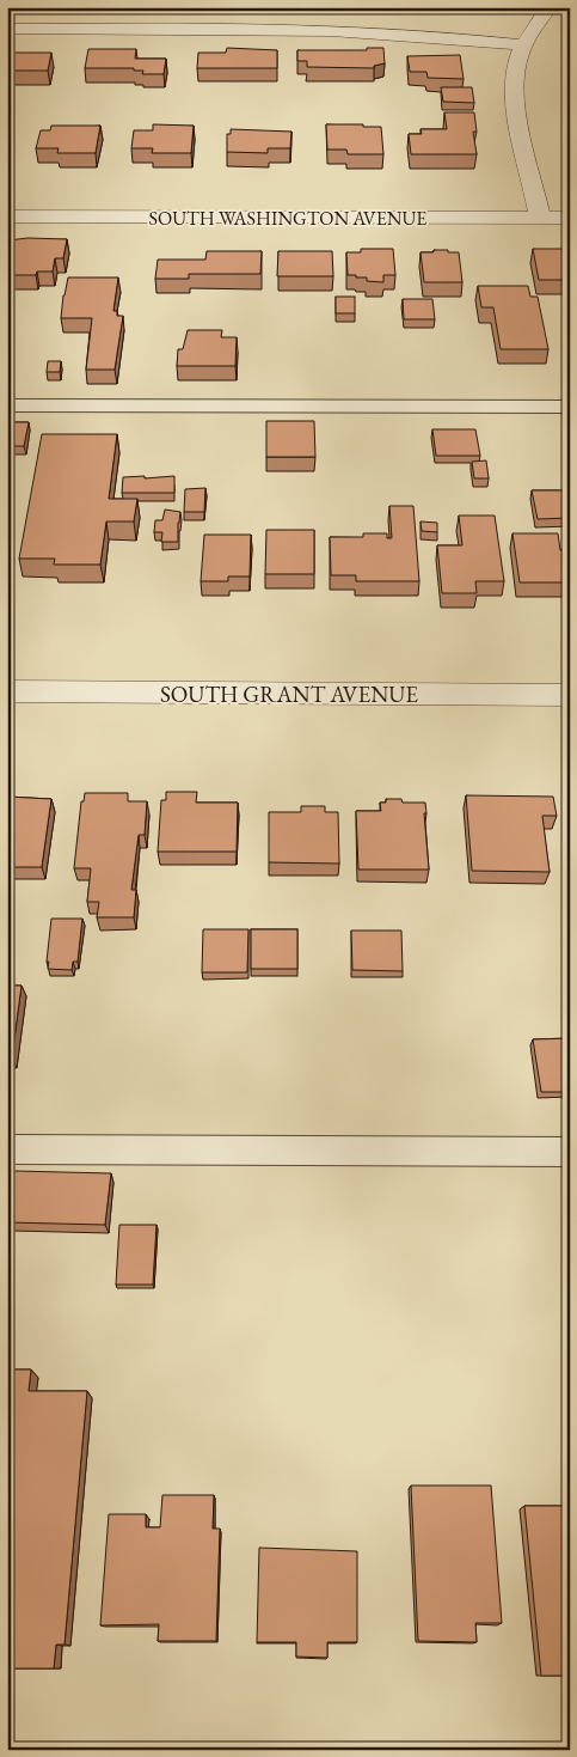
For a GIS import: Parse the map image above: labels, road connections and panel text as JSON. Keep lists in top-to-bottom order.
{
  "streets": {
    "street": ["SOUTH WASHINGTON AVENUE", "SOUTH GRANT AVENUE"]
  }
}
